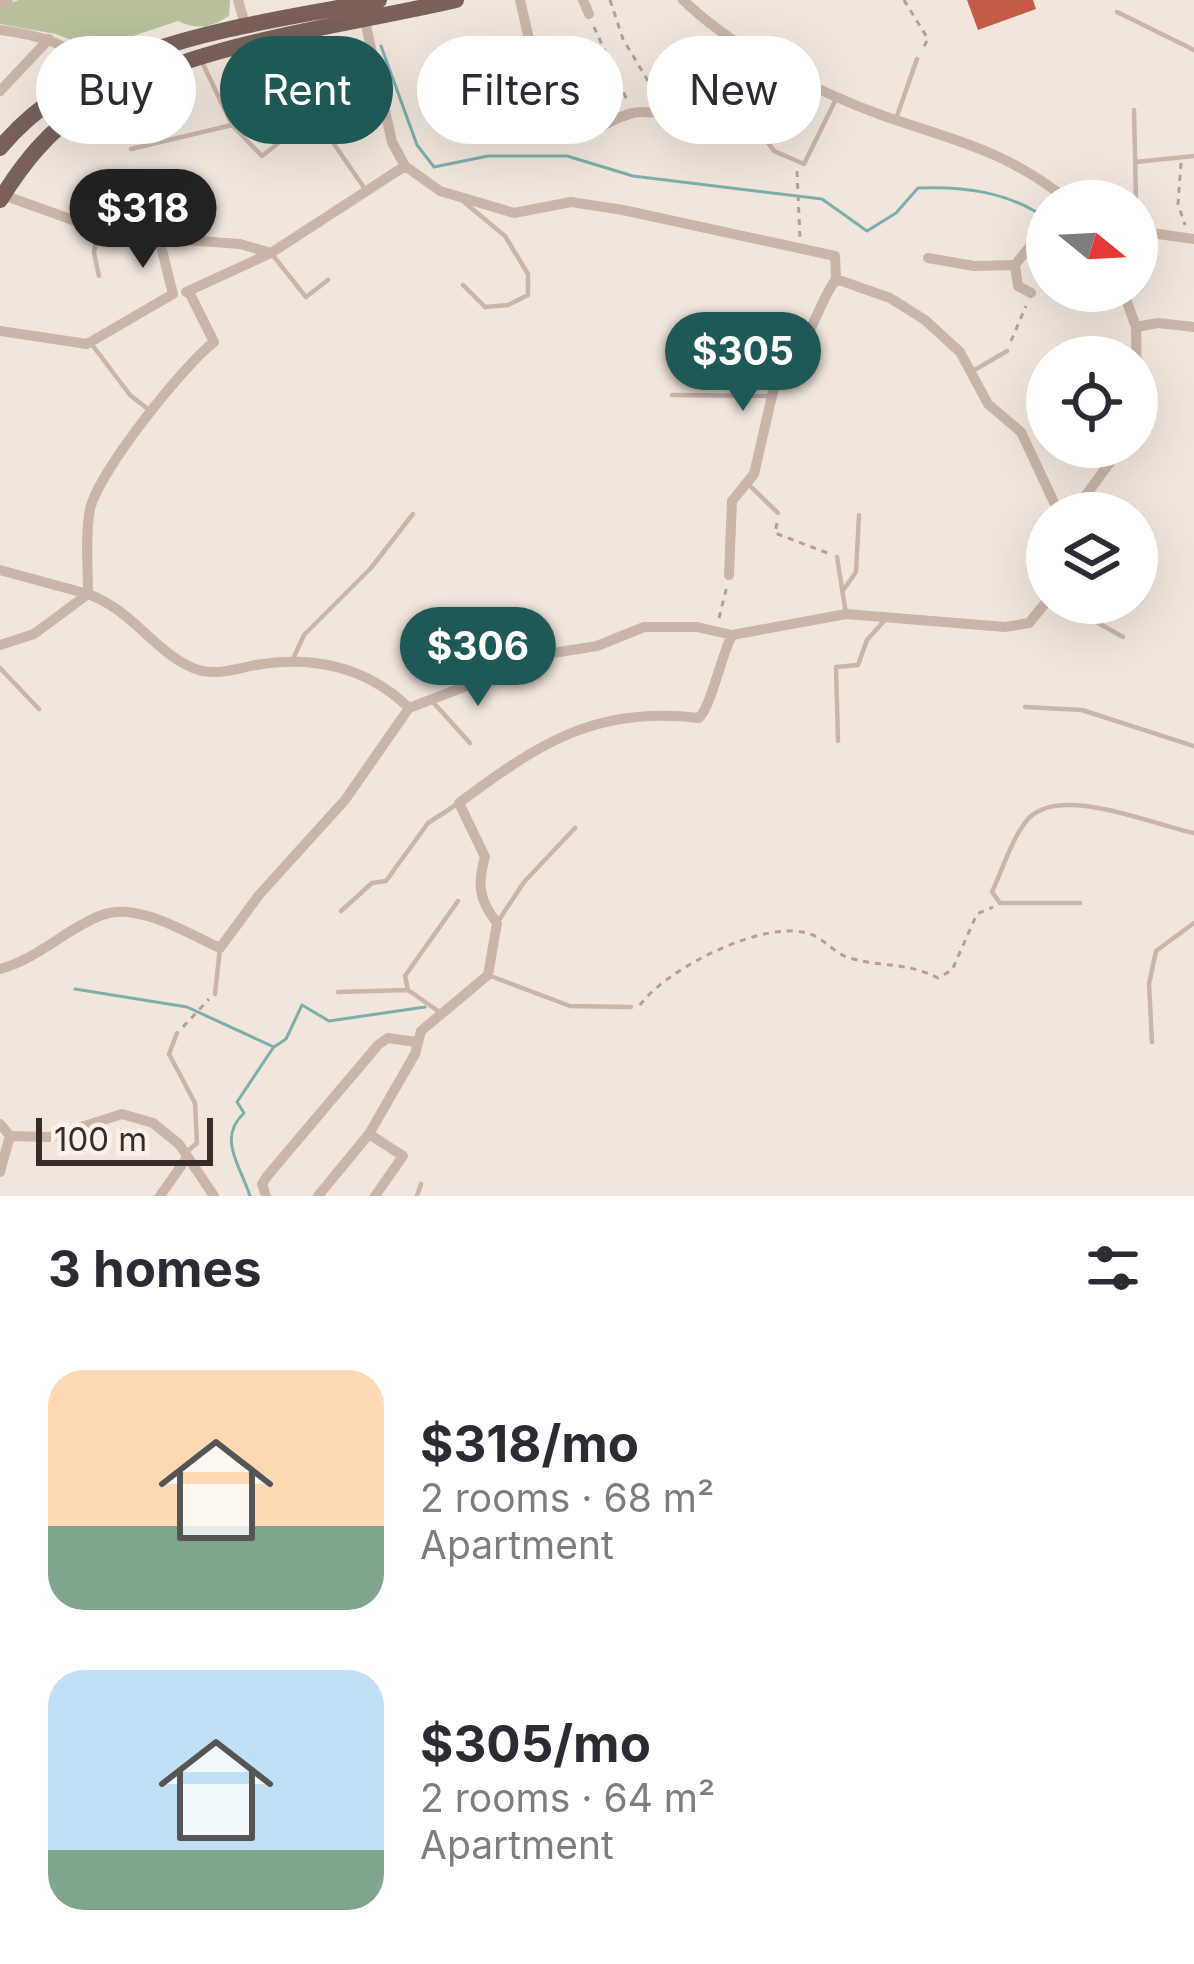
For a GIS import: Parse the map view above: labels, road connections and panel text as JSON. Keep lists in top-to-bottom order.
{
  "scale_bar": "100 m",
  "north": "right",
  "page": {
    "chip": [
      "Buy",
      "Rent",
      "Filters",
      "New"
    ],
    "price": ["$318", "$305", "$306"],
    "scale": "100 m",
    "heading": "3 homes",
    "list": [
      {
        "name": "$318/mo",
        "note": "2 rooms · 68 m² · Apartment"
      },
      {
        "name": "$305/mo",
        "note": "2 rooms · 64 m² · Apartment"
      }
    ]
  }
}
